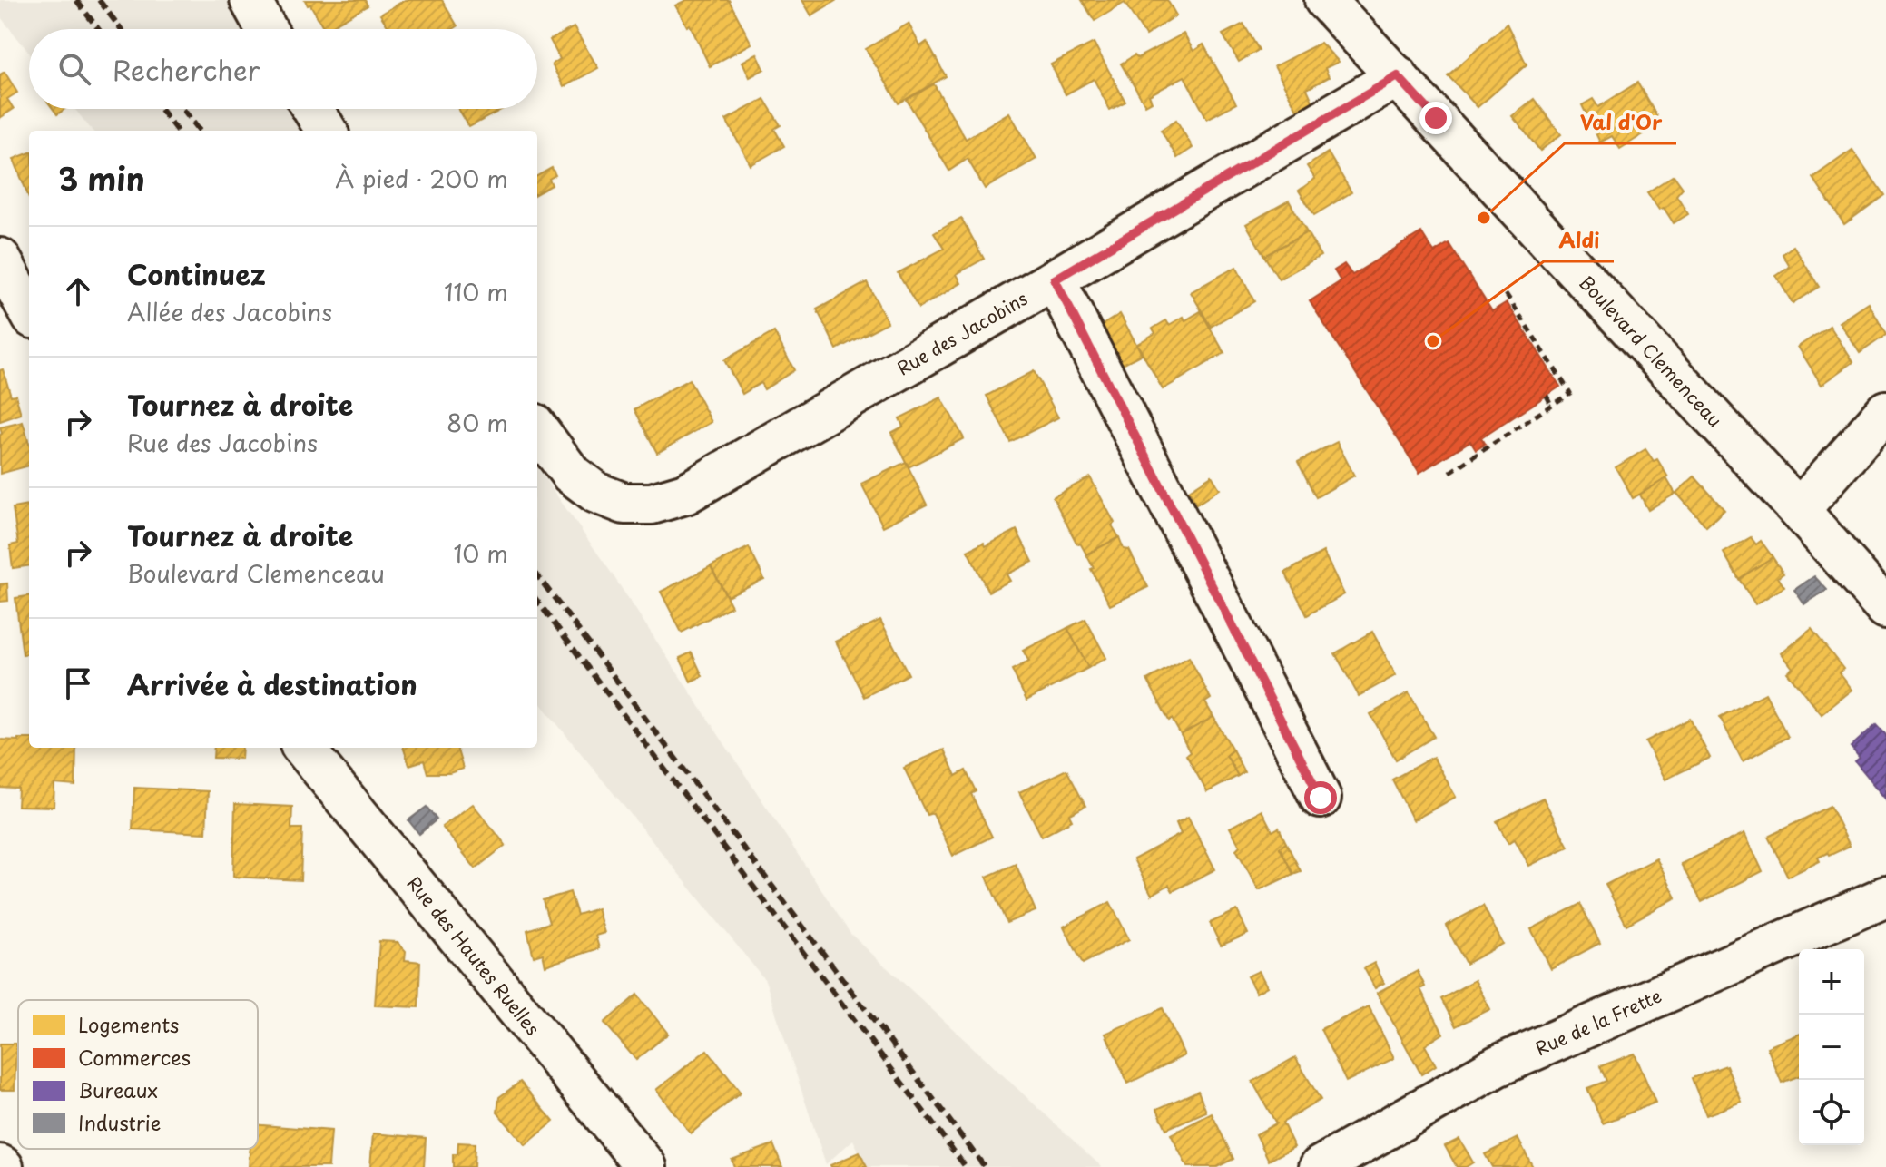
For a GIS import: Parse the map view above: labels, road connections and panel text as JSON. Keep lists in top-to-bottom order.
{
  "streets": {
    "street": [
      "Rue des Jacobins",
      "Boulevard Clemenceau",
      "Rue des Hautes Ruelles",
      "Rue de la Frette"
    ]
  },
  "crossings": [
    ["Rue des Jacobins", "Boulevard Clemenceau"]
  ],
  "places": ["Val d'Or", "Aldi"],
  "legend": [
    "Logements",
    "Commerces",
    "Bureaux",
    "Industrie"
  ],
  "page": {
    "search": "Rechercher",
    "heading": ["3 min", "À pied · 200 m"],
    "list": [
      ["Continuez", "Allée des Jacobins", "110 m"],
      ["Tournez à droite", "Rue des Jacobins", "80 m"],
      ["Tournez à droite", "Boulevard Clemenceau", "10 m"],
      "Arrivée à destination"
    ],
    "map_buttons": ["+", "−"]
  }
}
